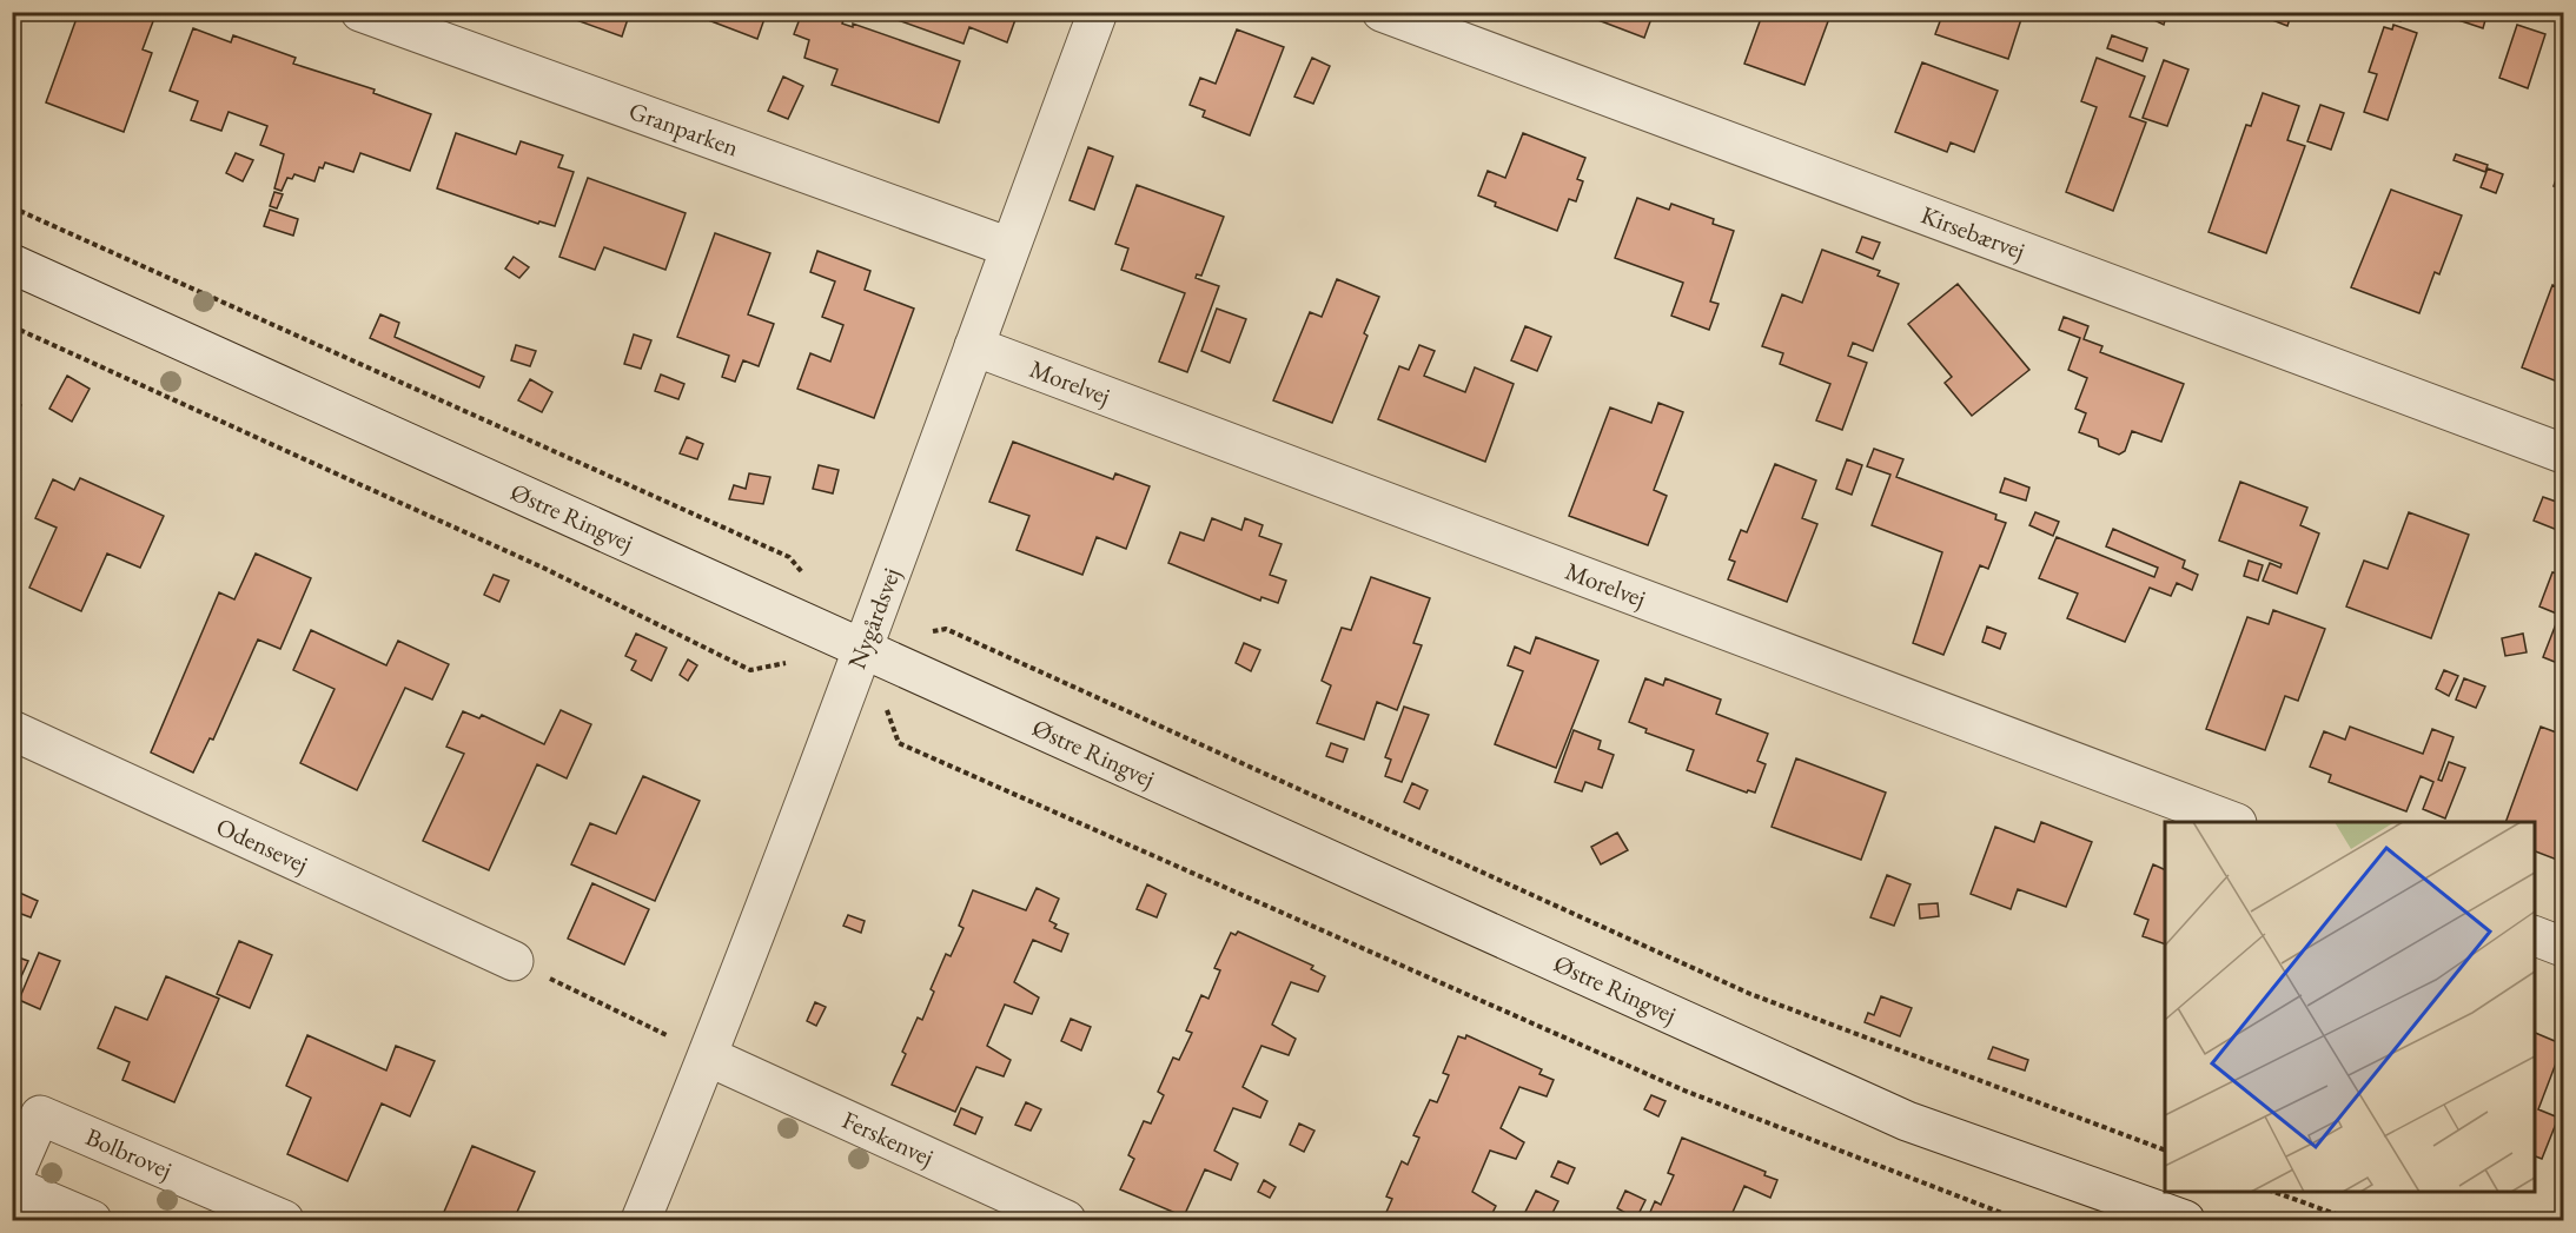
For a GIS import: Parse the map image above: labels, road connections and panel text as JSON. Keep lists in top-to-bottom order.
{
  "streets": {
    "street": [
      "Granparken",
      "Kirsebærvej",
      "Morelvej",
      "Østre Ringvej",
      "Nygårdsvej",
      "Odensevej",
      "Ferskenvej",
      "Bolbrovej"
    ]
  },
  "crossings": [
    ["Granparken", "Nygårdsvej"],
    ["Morelvej", "Nygårdsvej"],
    ["Østre Ringvej", "Nygårdsvej"],
    ["Nygårdsvej", "Ferskenvej"]
  ]
}
